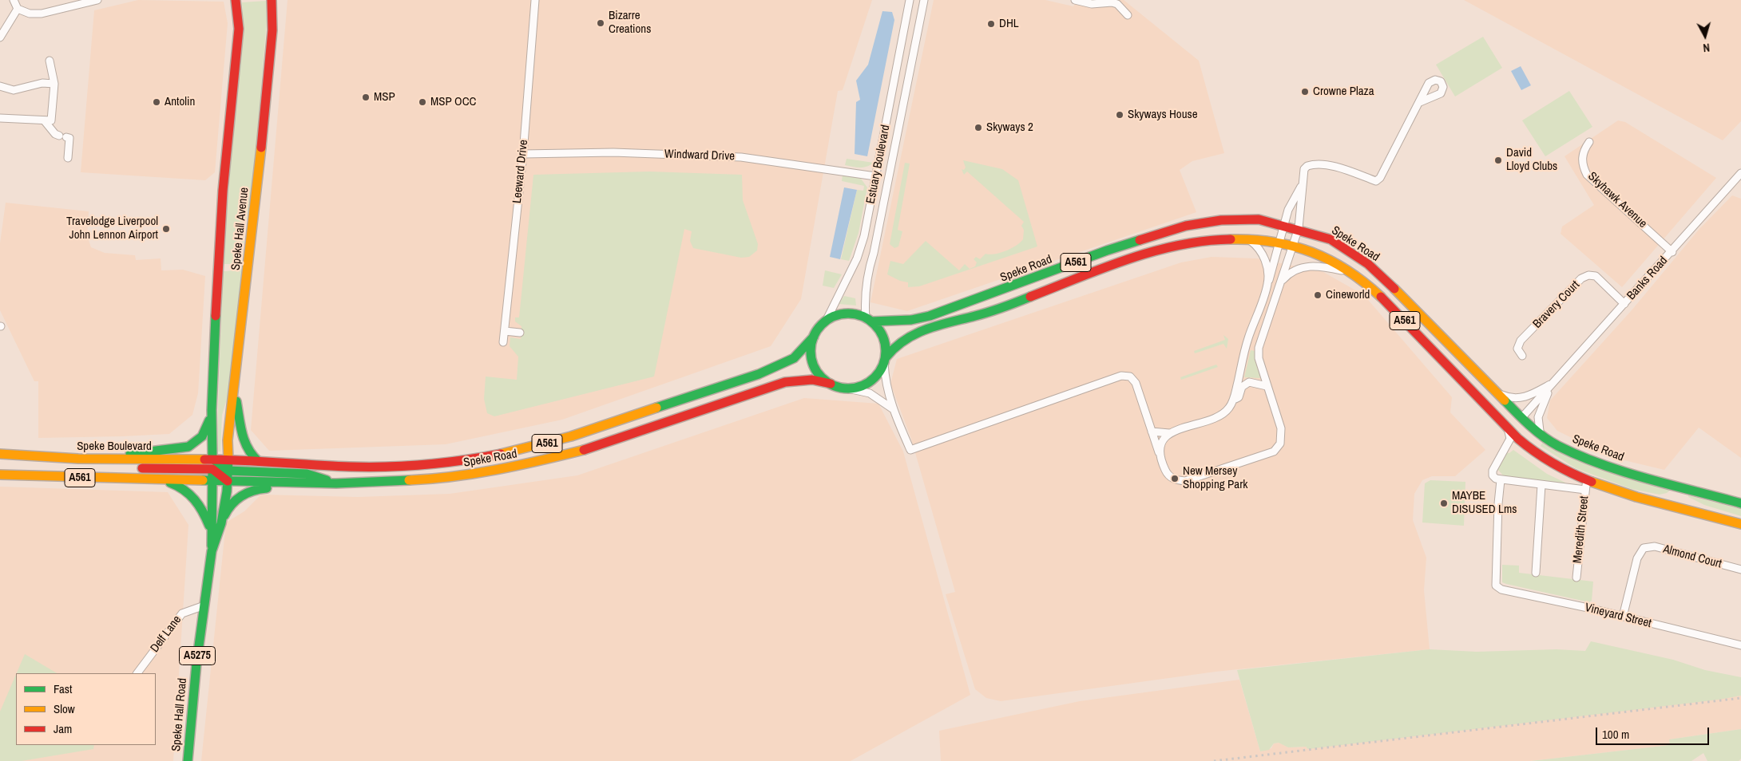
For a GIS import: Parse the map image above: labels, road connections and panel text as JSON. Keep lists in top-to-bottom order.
{
  "streets": {
    "main road": [
      "Speke Hall Avenue",
      "Speke Road",
      "A561",
      "Speke Boulevard",
      "A5275",
      "Speke Hall Road"
    ],
    "street": [
      "Windward Drive",
      "Estuary Boulevard",
      "Leeward Drive",
      "Skyhawk Avenue",
      "Banks Road",
      "Bravery Court",
      "Meredith Street",
      "Almond Court",
      "Vineyard Street",
      "Delf Lane"
    ]
  },
  "crossings": [
    ["Windward Drive", "Estuary Boulevard"],
    ["Windward Drive", "Leeward Drive"],
    ["Estuary Boulevard", "Speke Road"],
    ["Estuary Boulevard", "A561"],
    ["Skyhawk Avenue", "Banks Road"],
    ["Speke Hall Avenue", "Speke Road"],
    ["Speke Hall Avenue", "Speke Boulevard"],
    ["Speke Hall Avenue", "Speke Hall Road"],
    ["Speke Road", "A561"],
    ["Speke Road", "Banks Road"],
    ["Speke Road", "Speke Boulevard"],
    ["Speke Road", "A5275"],
    ["Speke Road", "Speke Hall Road"],
    ["A561", "Meredith Street"],
    ["A561", "A5275"],
    ["A561", "Speke Hall Road"],
    ["Banks Road", "Bravery Court"],
    ["Speke Boulevard", "Speke Hall Road"],
    ["Almond Court", "Vineyard Street"],
    ["Delf Lane", "Speke Hall Road"],
    ["A5275", "Speke Hall Road"]
  ],
  "places": [
    "Bizarre Creations",
    "DHL",
    "Crowne Plaza",
    "MSP",
    "Antolin",
    "MSP OCC",
    "Skyways House",
    "Skyways 2",
    "David Lloyd Clubs",
    "Travelodge Liverpool John Lennon Airport",
    "Cineworld",
    "New Mersey Shopping Park",
    "MAYBE DISUSED Lms"
  ],
  "legend": ["Fast", "Slow", "Jam"],
  "scale_bar": "100 m",
  "north": "bottom"
}
